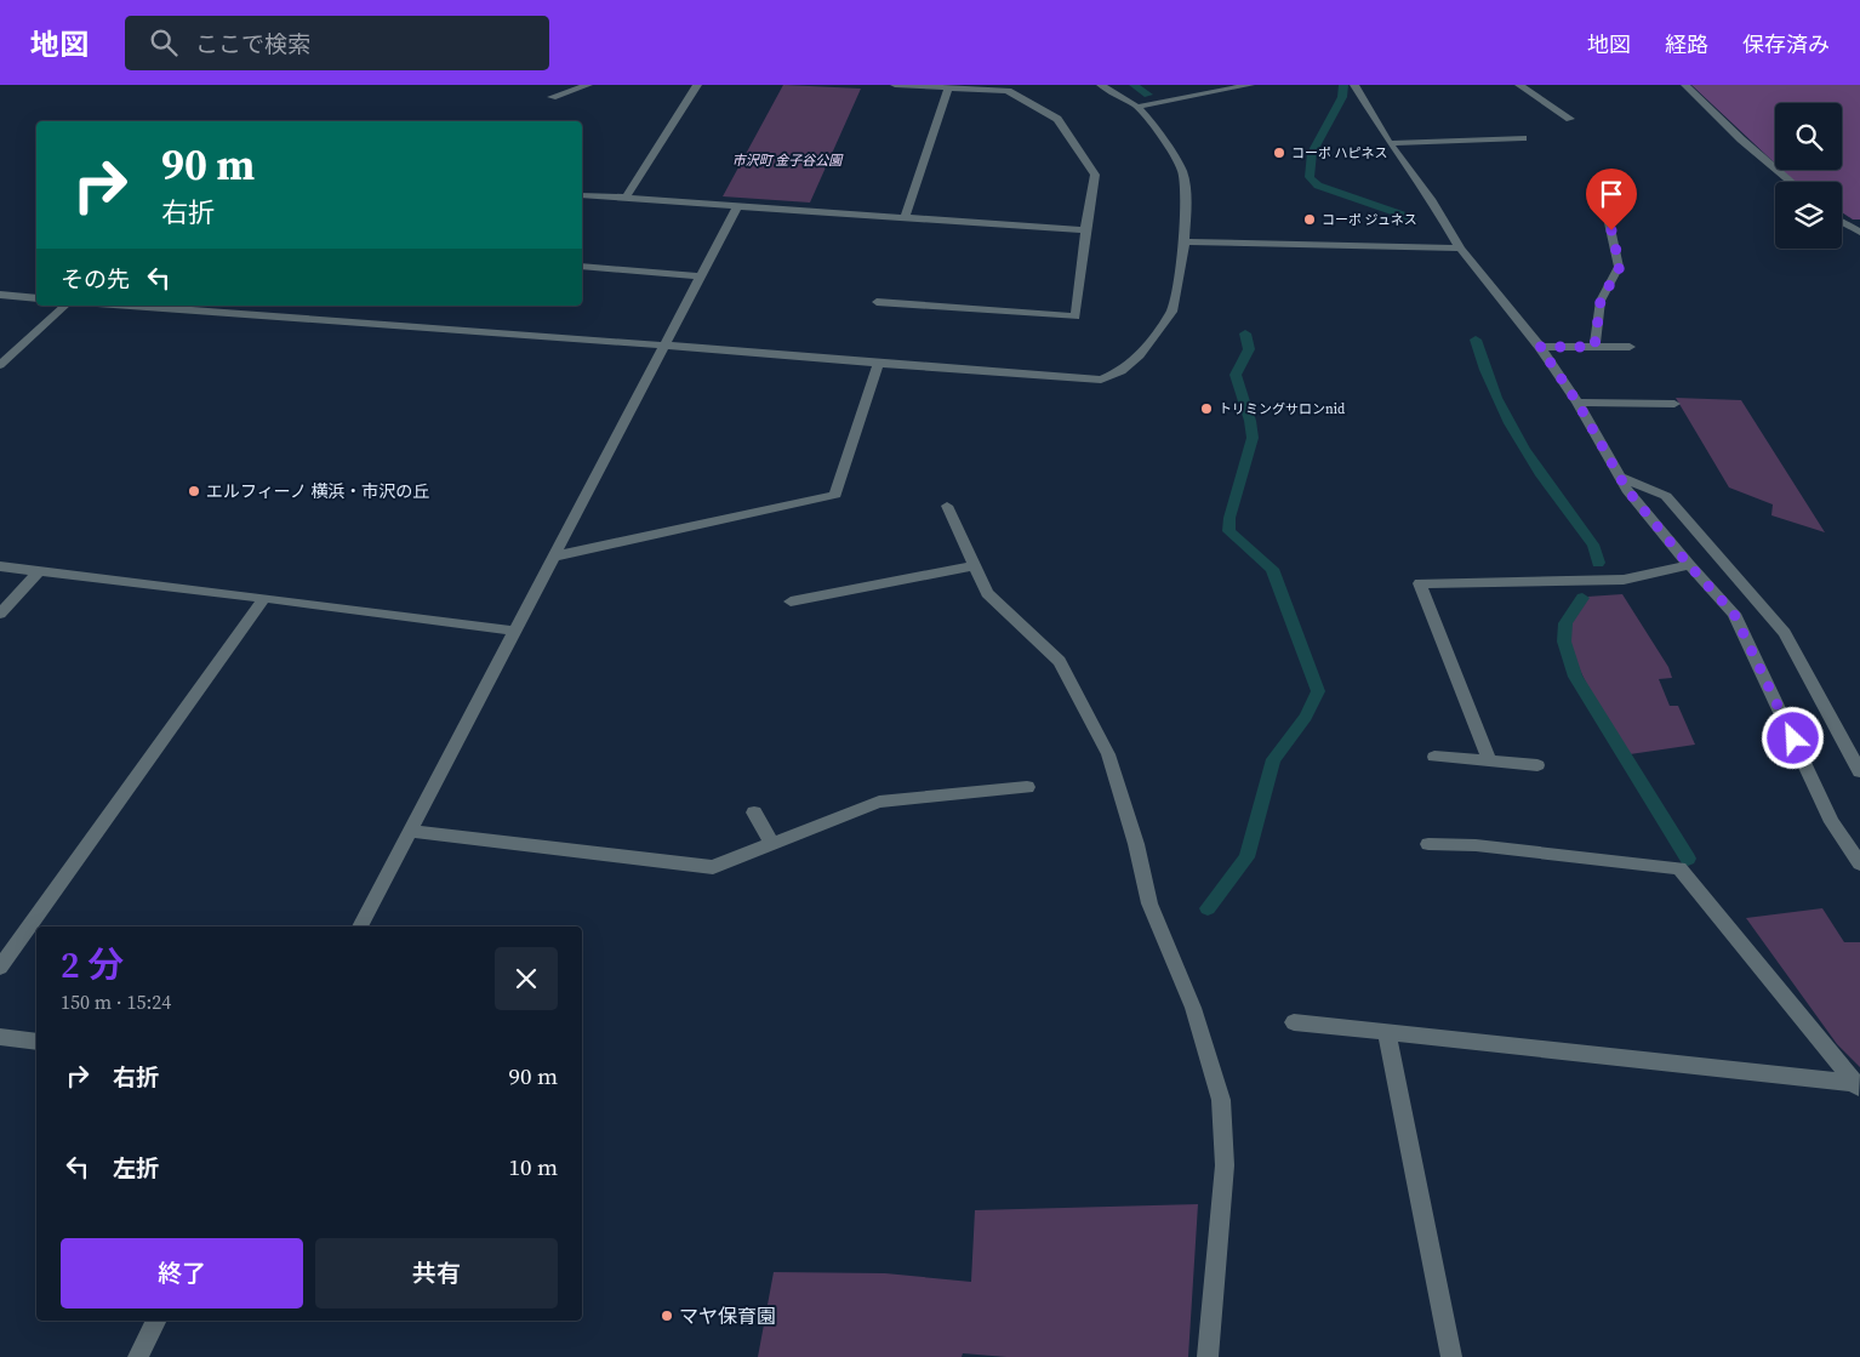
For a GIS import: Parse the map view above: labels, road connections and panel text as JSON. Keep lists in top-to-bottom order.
{
  "parks": ["市沢町 金子谷公園"],
  "places": [
    "コーポ ハピネス",
    "コーポ ジュネス",
    "トリミングサロンnid",
    "エルフィーノ 横浜・市沢の丘",
    "マヤ保育園"
  ],
  "page": {
    "header": "地図",
    "search": "ここで検索",
    "nav": ["地図", "経路", "保存済み"],
    "turn": ["90 m", "右折"],
    "then": "その先",
    "heading": ["2 分", "150 m · 15:24"],
    "list": [
      {
        "name": "右折",
        "value": "90 m"
      },
      {
        "name": "左折",
        "value": "10 m"
      }
    ],
    "buttons": ["終了", "共有"]
  }
}
